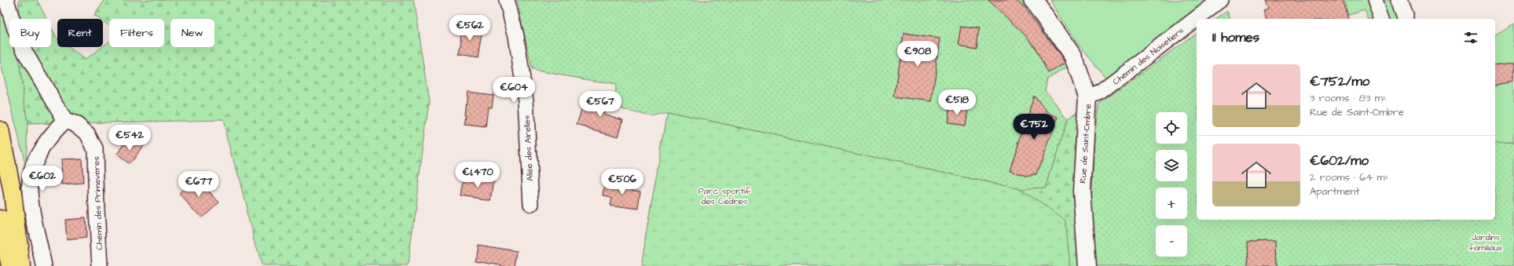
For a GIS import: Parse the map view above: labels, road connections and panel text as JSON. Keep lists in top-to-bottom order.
{
  "streets": {
    "street": [
      "Chemin des Noisetiers",
      "Rue de Saint-Ombre",
      "Allée des Airelles",
      "Chemin des Primevères"
    ]
  },
  "crossings": [
    ["Chemin des Noisetiers", "Rue de Saint-Ombre"]
  ],
  "parks": ["Parc sportif des Cèdres", "Jardins familiaux"],
  "page": {
    "price": [
      "€562",
      "€908",
      "€604",
      "€518",
      "€567",
      "€752",
      "€542",
      "€1,470",
      "€602",
      "€506",
      "€677"
    ],
    "chip": [
      "Buy",
      "Rent",
      "Filters",
      "New"
    ],
    "heading": "11 homes",
    "list": [
      {
        "name": "€752/mo",
        "note": "3 rooms · 83 m² · Rue de Saint-Ombre"
      },
      {
        "name": "€602/mo",
        "note": "2 rooms · 64 m² · Apartment"
      }
    ],
    "map_buttons": ["+", "−"]
  }
}
